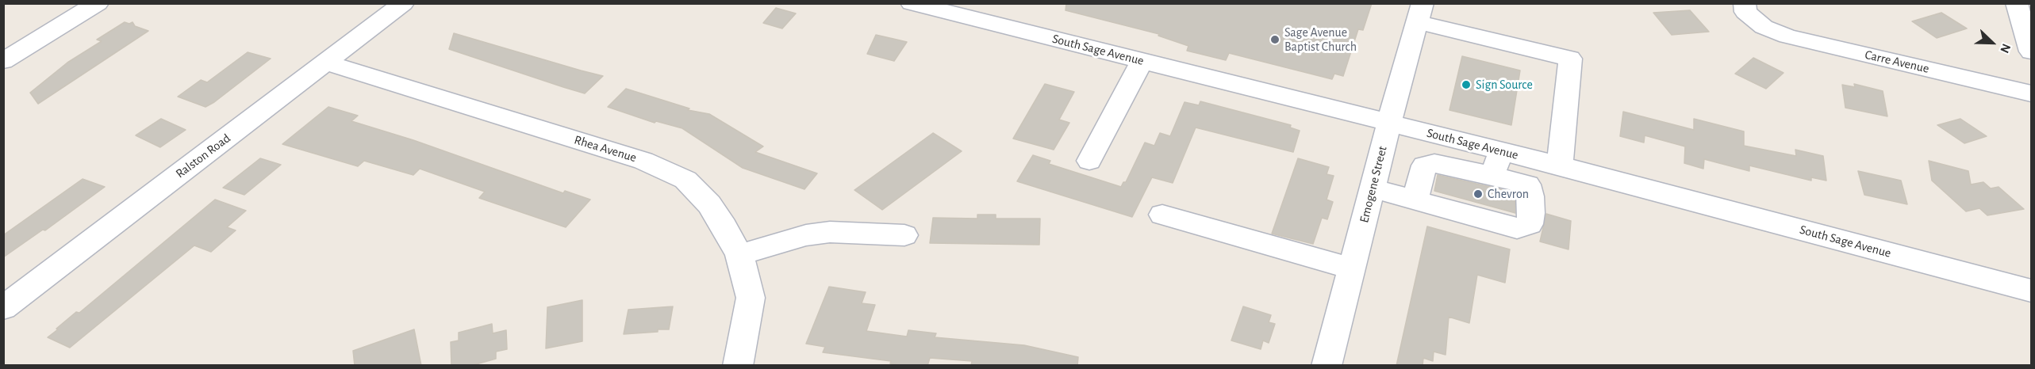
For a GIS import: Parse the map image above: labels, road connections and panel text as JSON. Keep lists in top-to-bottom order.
{
  "streets": {
    "street": [
      "South Sage Avenue",
      "Carre Avenue",
      "Rhea Avenue",
      "Ralston Road",
      "Emogene Street"
    ]
  },
  "crossings": [
    ["South Sage Avenue", "Emogene Street"],
    ["Rhea Avenue", "Ralston Road"]
  ],
  "places": ["Sage Avenue Baptist Church", "Sign Source", "Chevron"],
  "north": "bottom right"
}
